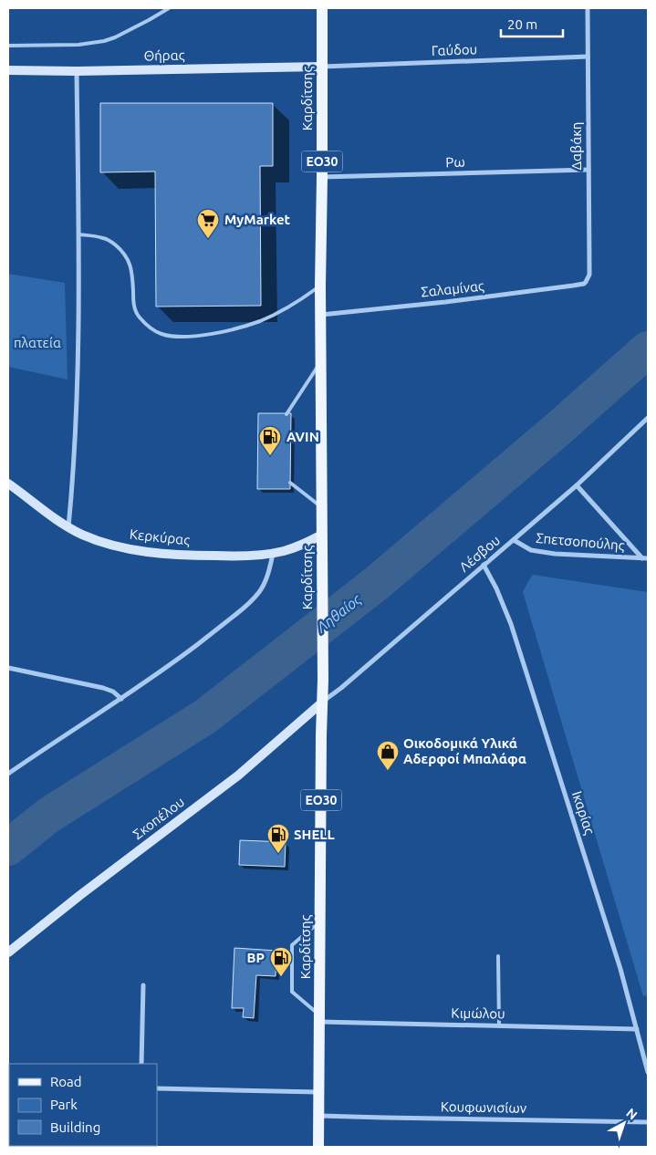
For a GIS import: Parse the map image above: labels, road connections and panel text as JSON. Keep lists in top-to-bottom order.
{
  "streets": {
    "main road": ["Καρδίτσης", "ΕΟ30"],
    "street": [
      "Γαύδου",
      "Θήρας",
      "Δαβάκη",
      "Ρω",
      "Σαλαμίνας",
      "Κερκύρας",
      "Σπετσοπούλης",
      "Λέσβου",
      "Ικαρίας",
      "Σκοπέλου",
      "Κιμώλου",
      "Κουφωνισίων"
    ]
  },
  "crossings": [
    ["Γαύδου", "Θήρας"],
    ["Γαύδου", "Καρδίτσης"],
    ["Γαύδου", "Δαβάκη"],
    ["Θήρας", "Καρδίτσης"],
    ["Καρδίτσης", "Ρω"],
    ["Καρδίτσης", "Σαλαμίνας"],
    ["Καρδίτσης", "Κερκύρας"],
    ["Καρδίτσης", "Λέσβου"],
    ["Καρδίτσης", "Σκοπέλου"],
    ["Καρδίτσης", "Κιμώλου"],
    ["Καρδίτσης", "Κουφωνισίων"],
    ["Δαβάκη", "Ρω"],
    ["Δαβάκη", "Σαλαμίνας"],
    ["Σπετσοπούλης", "Λέσβου"],
    ["Λέσβου", "Ικαρίας"],
    ["Λέσβου", "Σκοπέλου"],
    ["Ικαρίας", "Κιμώλου"]
  ],
  "water": ["Ληθαίος"],
  "parks": ["πλατεία"],
  "places": {
    "supermarket": ["MyMarket"],
    "fuel station": ["AVIN", "SHELL", "BP"],
    "shop": ["Οικοδομικά Υλικά Αδερφοί Μπαλάφα"]
  },
  "legend": ["Road", "Park", "Building"],
  "scale_bar": "20 m",
  "north": "top right"
}
